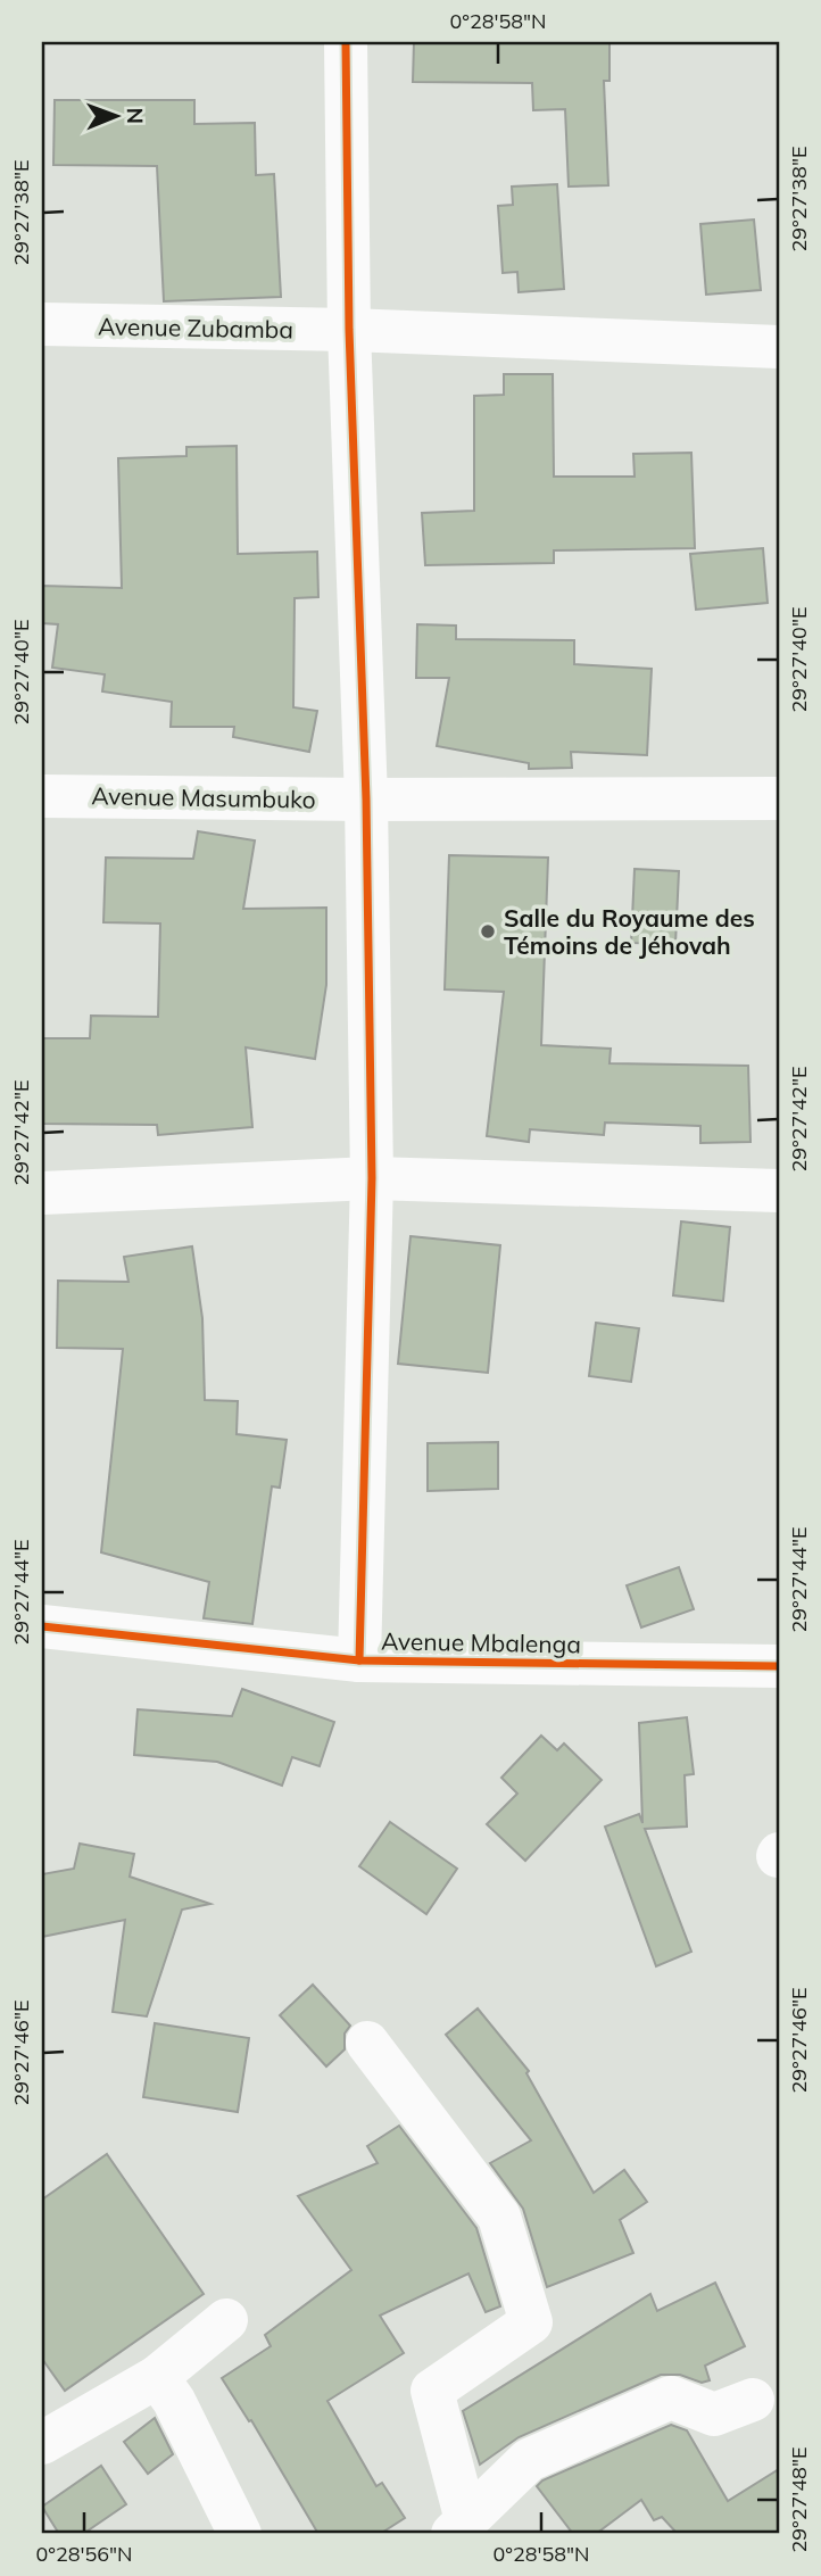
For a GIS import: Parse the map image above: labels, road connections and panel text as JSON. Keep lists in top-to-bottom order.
{
  "streets": {
    "street": ["Avenue Zubamba", "Avenue Masumbuko", "Avenue Mbalenga"]
  },
  "places": ["Salle du Royaume des Témoins de Jéhovah"],
  "north": "right",
  "coordinates": [
    "0°28'58\"N",
    "29°27'38\"E",
    "29°27'40\"E",
    "29°27'42\"E",
    "29°27'44\"E",
    "29°27'46\"E",
    "29°27'48\"E",
    "0°28'56\"N"
  ]
}
